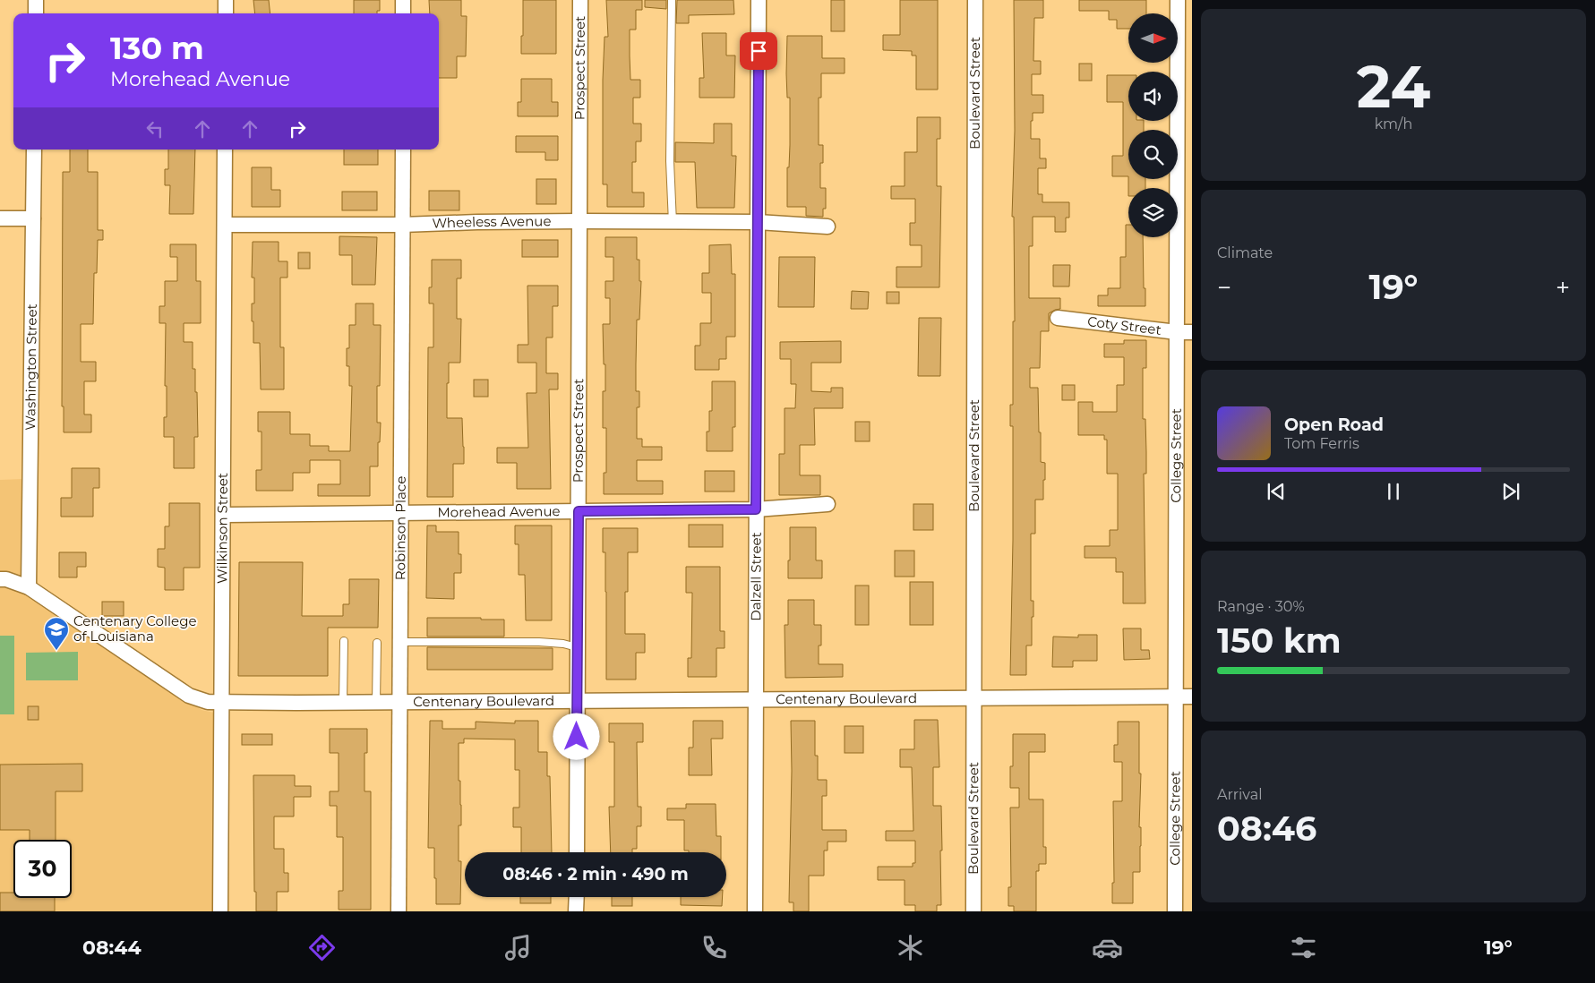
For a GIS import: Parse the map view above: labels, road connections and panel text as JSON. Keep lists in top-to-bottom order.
{
  "streets": {
    "street": [
      "Prospect Street",
      "Boulevard Street",
      "Wheeless Avenue",
      "Coty Street",
      "Washington Street",
      "College Street",
      "Morehead Avenue",
      "Wilkinson Street",
      "Robinson Place",
      "Dalzell Street",
      "Centenary Boulevard"
    ]
  },
  "crossings": [
    ["Prospect Street", "Wheeless Avenue"],
    ["Prospect Street", "Morehead Avenue"],
    ["Prospect Street", "Centenary Boulevard"],
    ["Boulevard Street", "Centenary Boulevard"],
    ["Wheeless Avenue", "Wilkinson Street"],
    ["Wheeless Avenue", "Robinson Place"],
    ["Wheeless Avenue", "Dalzell Street"],
    ["Coty Street", "College Street"],
    ["Washington Street", "Centenary Boulevard"],
    ["College Street", "Centenary Boulevard"],
    ["Morehead Avenue", "Wilkinson Street"],
    ["Morehead Avenue", "Robinson Place"],
    ["Morehead Avenue", "Dalzell Street"],
    ["Wilkinson Street", "Centenary Boulevard"],
    ["Robinson Place", "Centenary Boulevard"],
    ["Dalzell Street", "Centenary Boulevard"]
  ],
  "places": {
    "school or university": ["Centenary College of Louisiana"]
  },
  "north": "right",
  "page": {
    "tile": [
      ["24", "km/h"],
      "Climate",
      ["Range · 30%", "150 km"],
      ["Arrival", "08:46"]
    ],
    "turn": ["130 m", "Morehead Avenue"],
    "heat": ["−", "19°", "+"],
    "song": ["Open Road", "Tom Ferris"],
    "limit": "30",
    "trip": "08:46 · 2 min · 490 m",
    "tabs": ["08:44", "19°"]
  }
}
